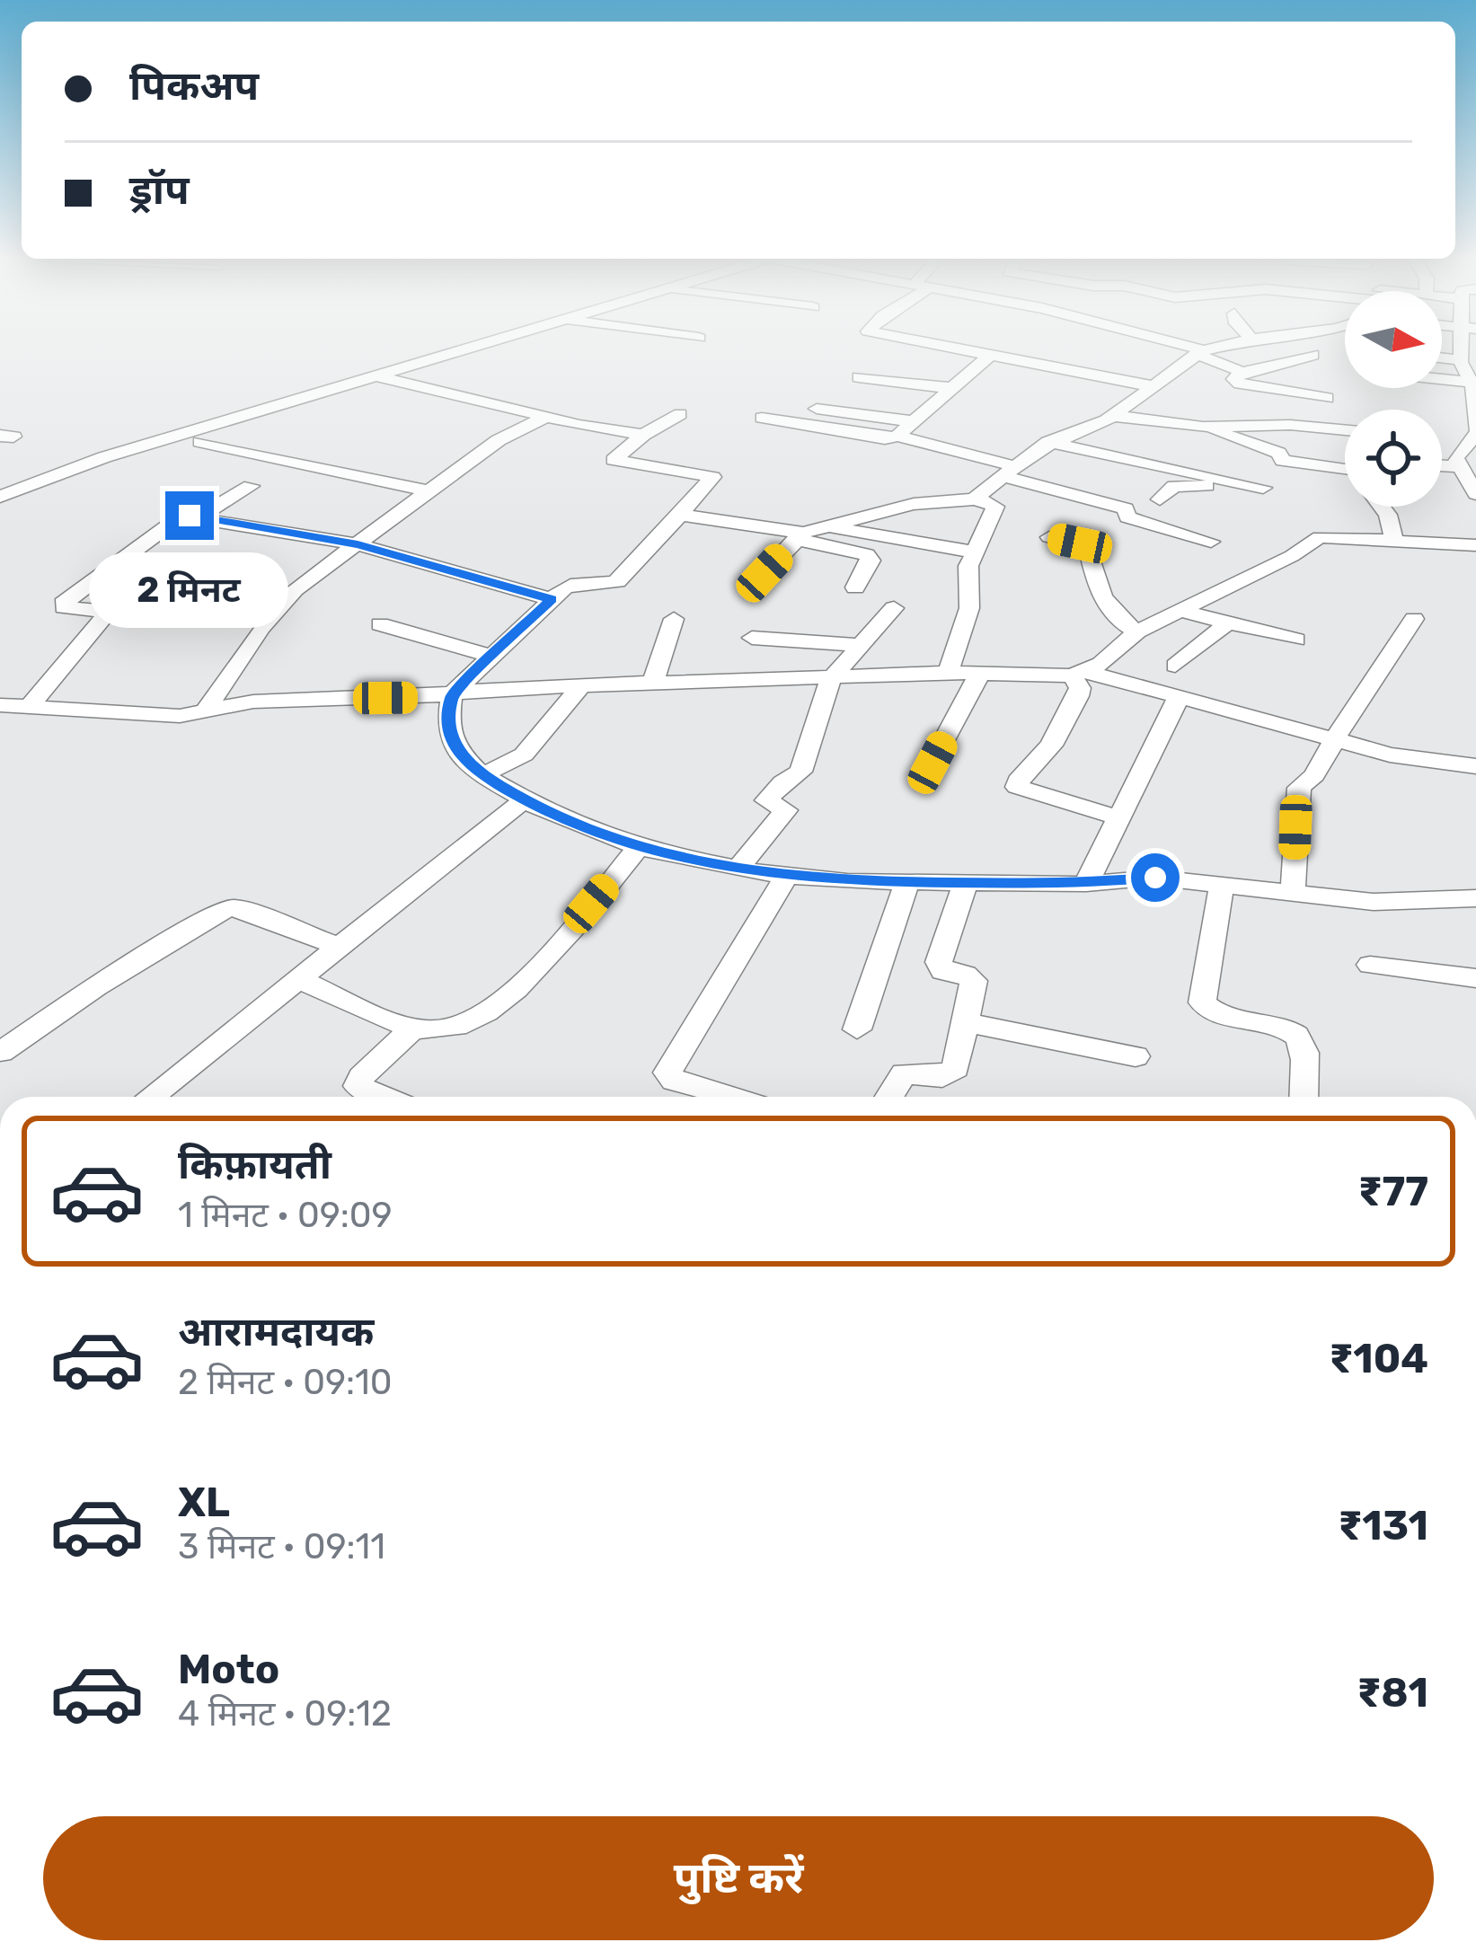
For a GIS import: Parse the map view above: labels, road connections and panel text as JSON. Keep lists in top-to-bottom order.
{
  "north": "right",
  "page": {
    "banner": ["पिकअप", "ड्रॉप"],
    "bubble": "2 मिनट",
    "list": [
      {
        "name": "किफ़ायती",
        "note": "1 मिनट · 09:09",
        "value": "₹77"
      },
      {
        "name": "आरामदायक",
        "note": "2 मिनट · 09:10",
        "value": "₹104"
      },
      {
        "name": "XL",
        "note": "3 मिनट · 09:11",
        "value": "₹131"
      },
      {
        "name": "Moto",
        "note": "4 मिनट · 09:12",
        "value": "₹81"
      }
    ],
    "buttons": "पुष्टि करें"
  }
}
